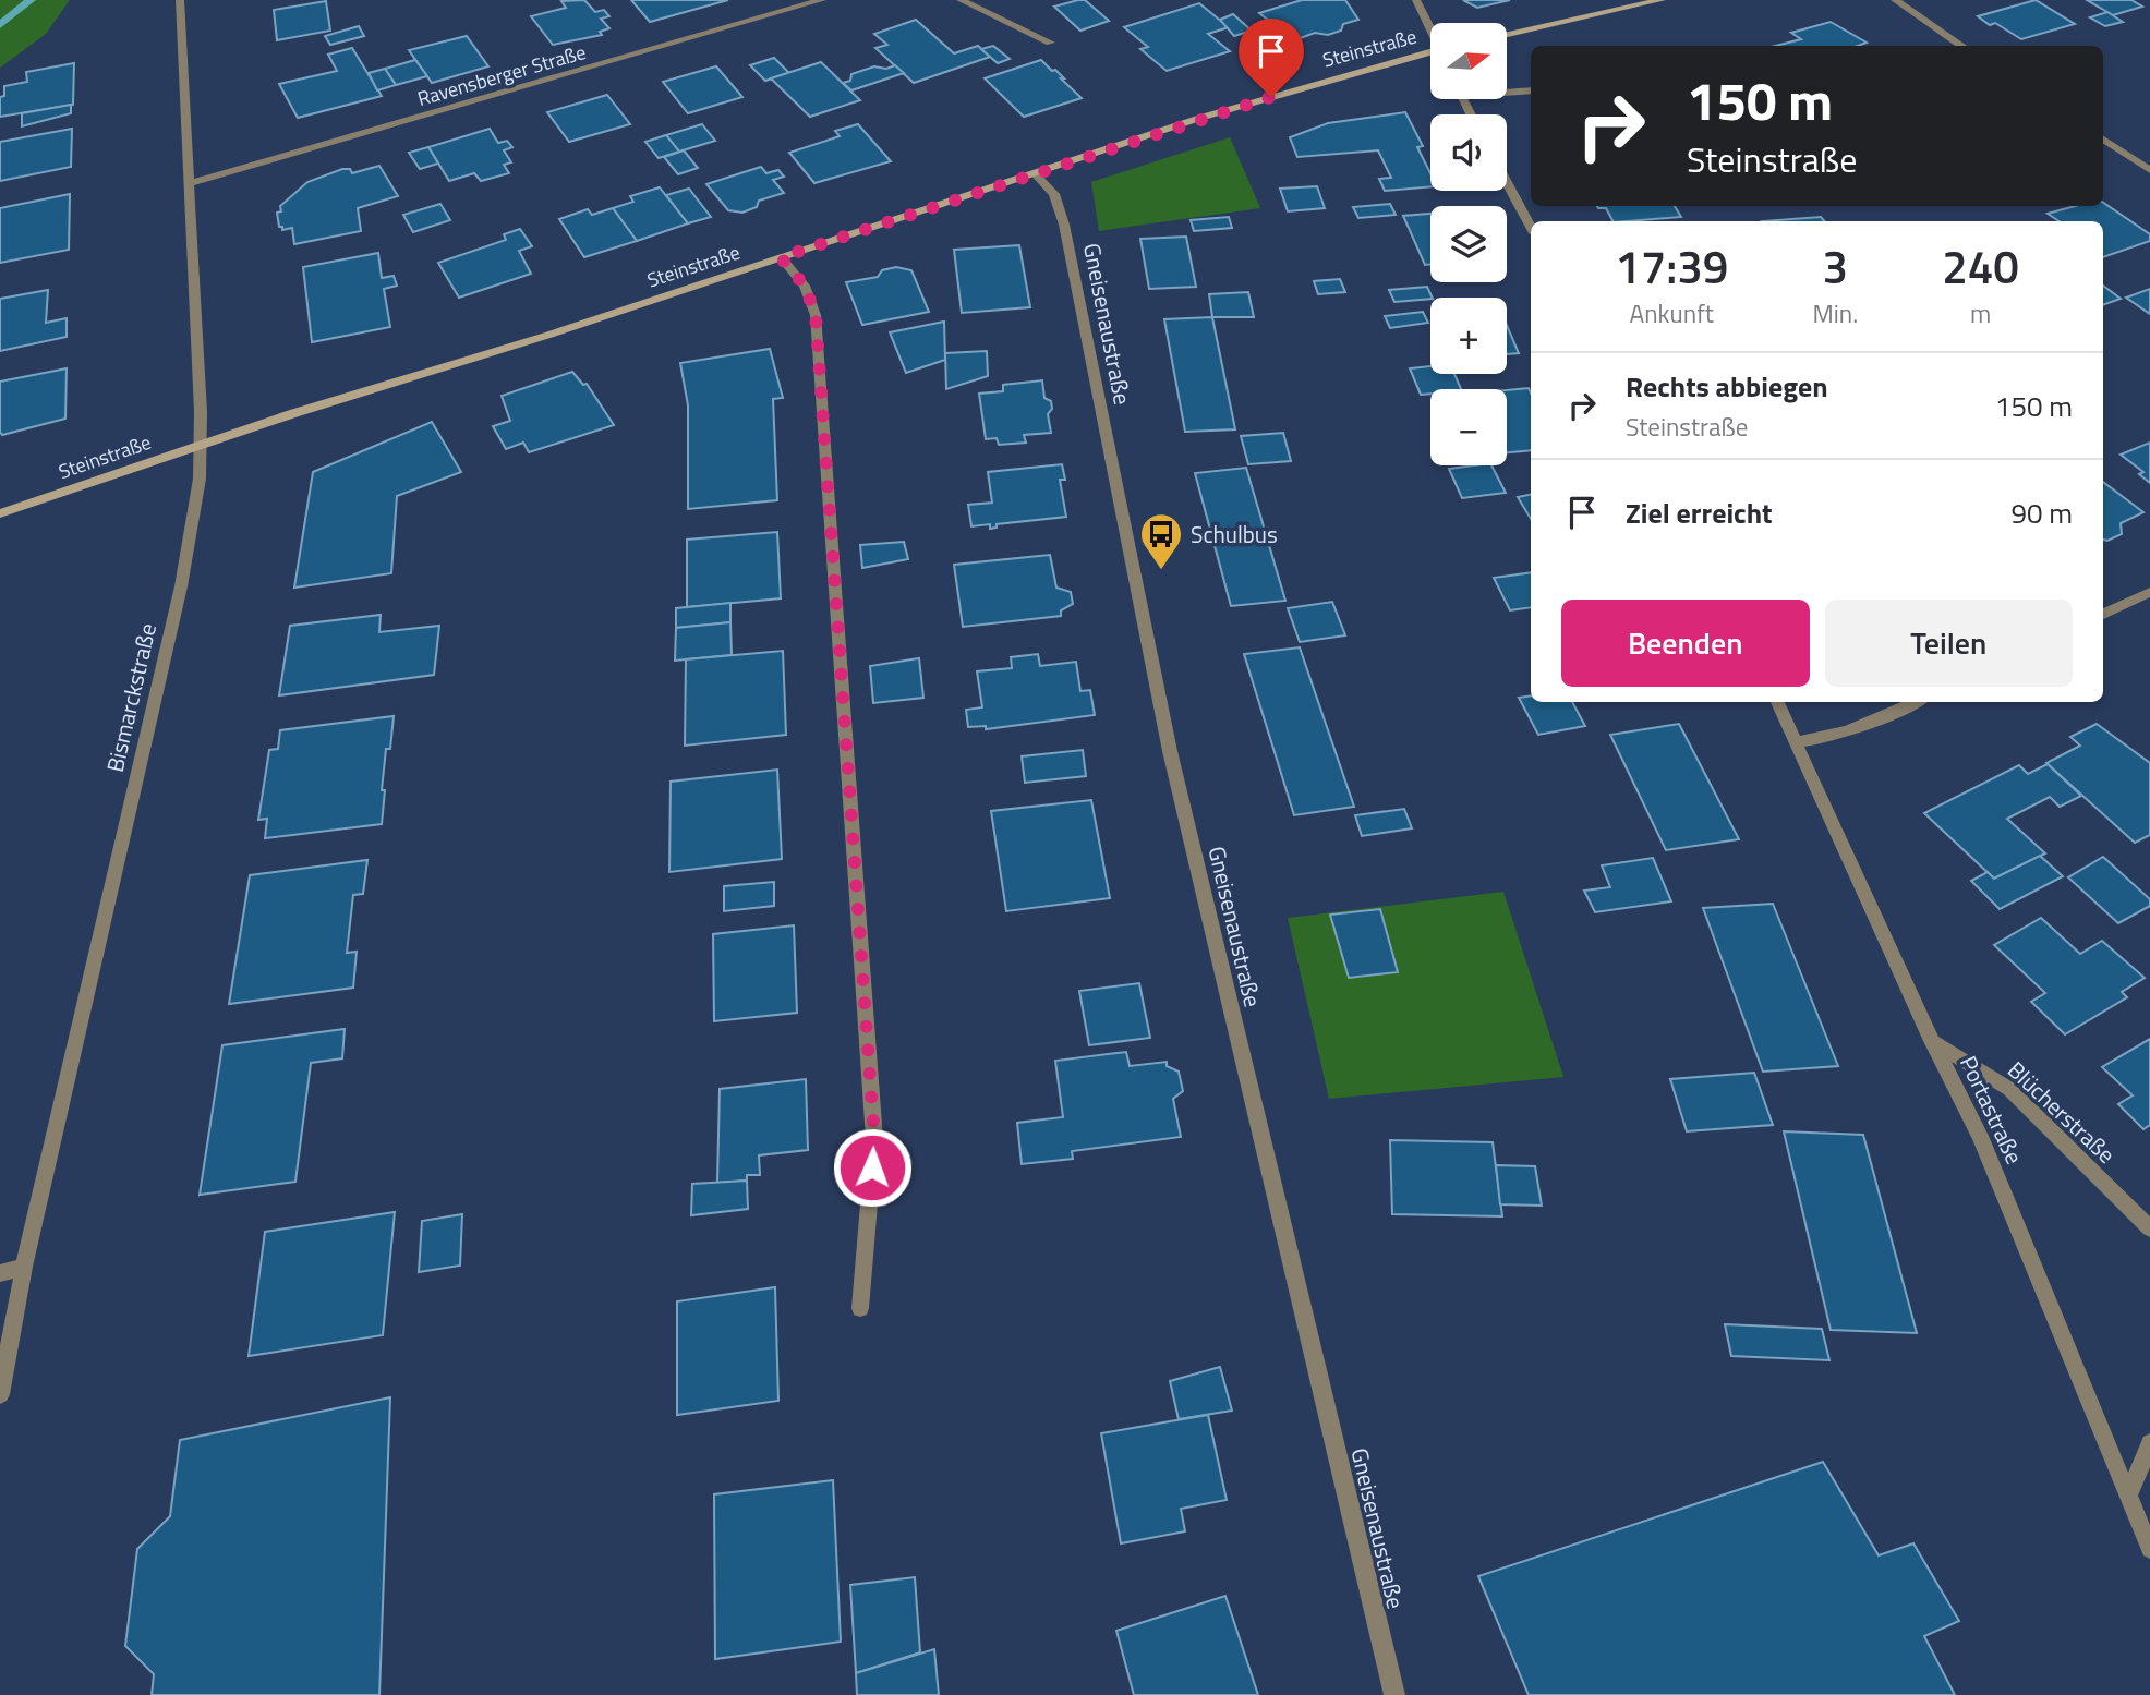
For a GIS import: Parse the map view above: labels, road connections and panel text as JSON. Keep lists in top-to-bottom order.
{
  "streets": {
    "main road": ["Steinstraße"],
    "street": [
      "Ravensberger Straße",
      "Gneisenaustraße",
      "Bismarckstraße",
      "Portastraße",
      "Blücherstraße"
    ]
  },
  "crossings": [
    ["Steinstraße", "Gneisenaustraße"],
    ["Steinstraße", "Bismarckstraße"],
    ["Ravensberger Straße", "Bismarckstraße"],
    ["Portastraße", "Blücherstraße"]
  ],
  "places": {
    "bus stop": ["Schulbus"]
  },
  "north": "right",
  "page": {
    "map_buttons": ["+", "−"],
    "turn": ["150 m", "Steinstraße"],
    "eta": [
      "17:39",
      "Ankunft",
      "3",
      "Min.",
      "240",
      "m"
    ],
    "list": [
      {
        "name": "Rechts abbiegen",
        "note": "Steinstraße",
        "value": "150 m"
      },
      {
        "name": "Ziel erreicht",
        "value": "90 m"
      }
    ],
    "buttons": ["Beenden", "Teilen"]
  }
}
